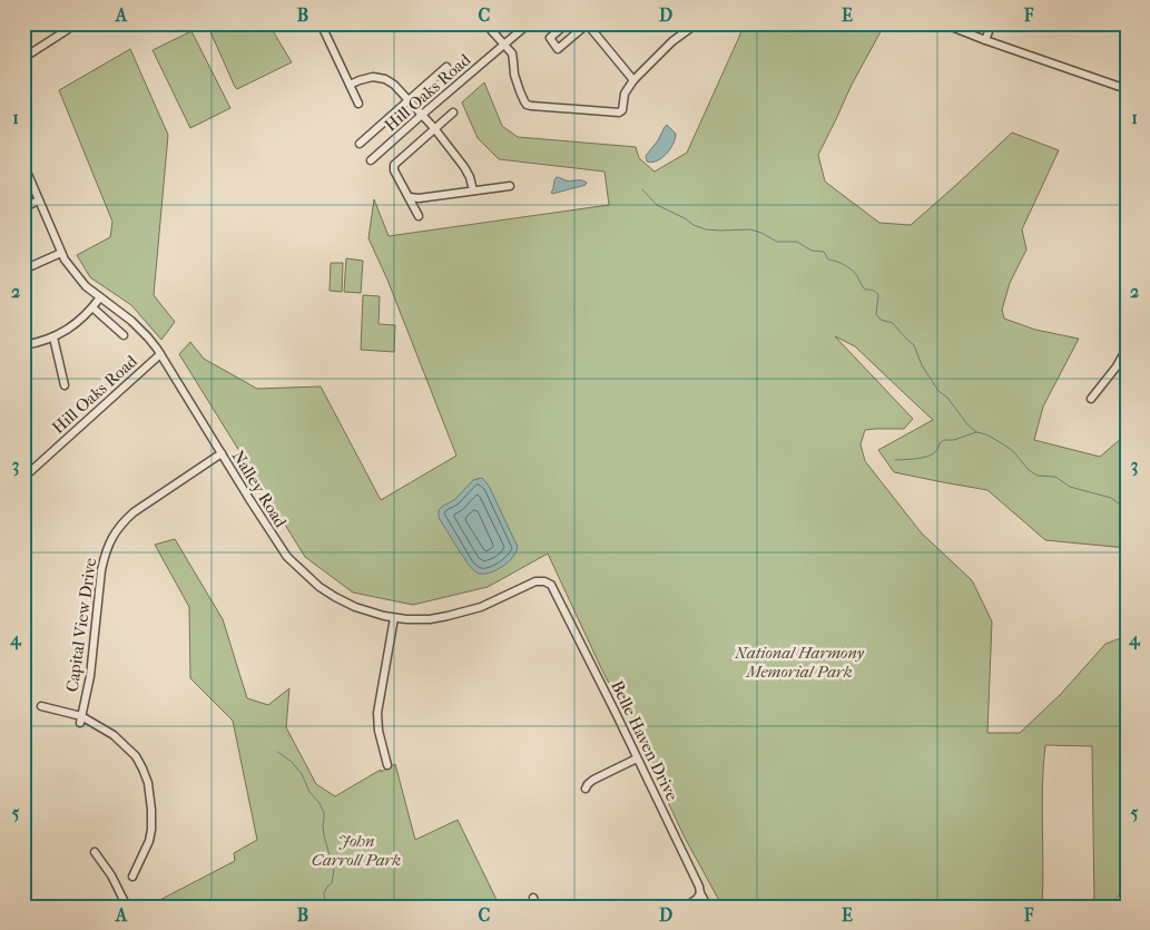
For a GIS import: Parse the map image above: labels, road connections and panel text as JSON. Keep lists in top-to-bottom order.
{
  "streets": {
    "street": [
      "Hill Oaks Road",
      "Nalley Road",
      "Capital View Drive",
      "Belle Haven Drive"
    ]
  },
  "crossings": [
    ["Hill Oaks Road", "Nalley Road"],
    ["Nalley Road", "Capital View Drive"],
    ["Nalley Road", "Belle Haven Drive"]
  ],
  "parks": ["National Harmony Memorial Park", "John Carroll Park"],
  "grid": {
    "columns": [
      "A",
      "B",
      "C",
      "D",
      "E",
      "F"
    ],
    "rows": [
      "1",
      "2",
      "3",
      "4",
      "5"
    ]
  }
}
